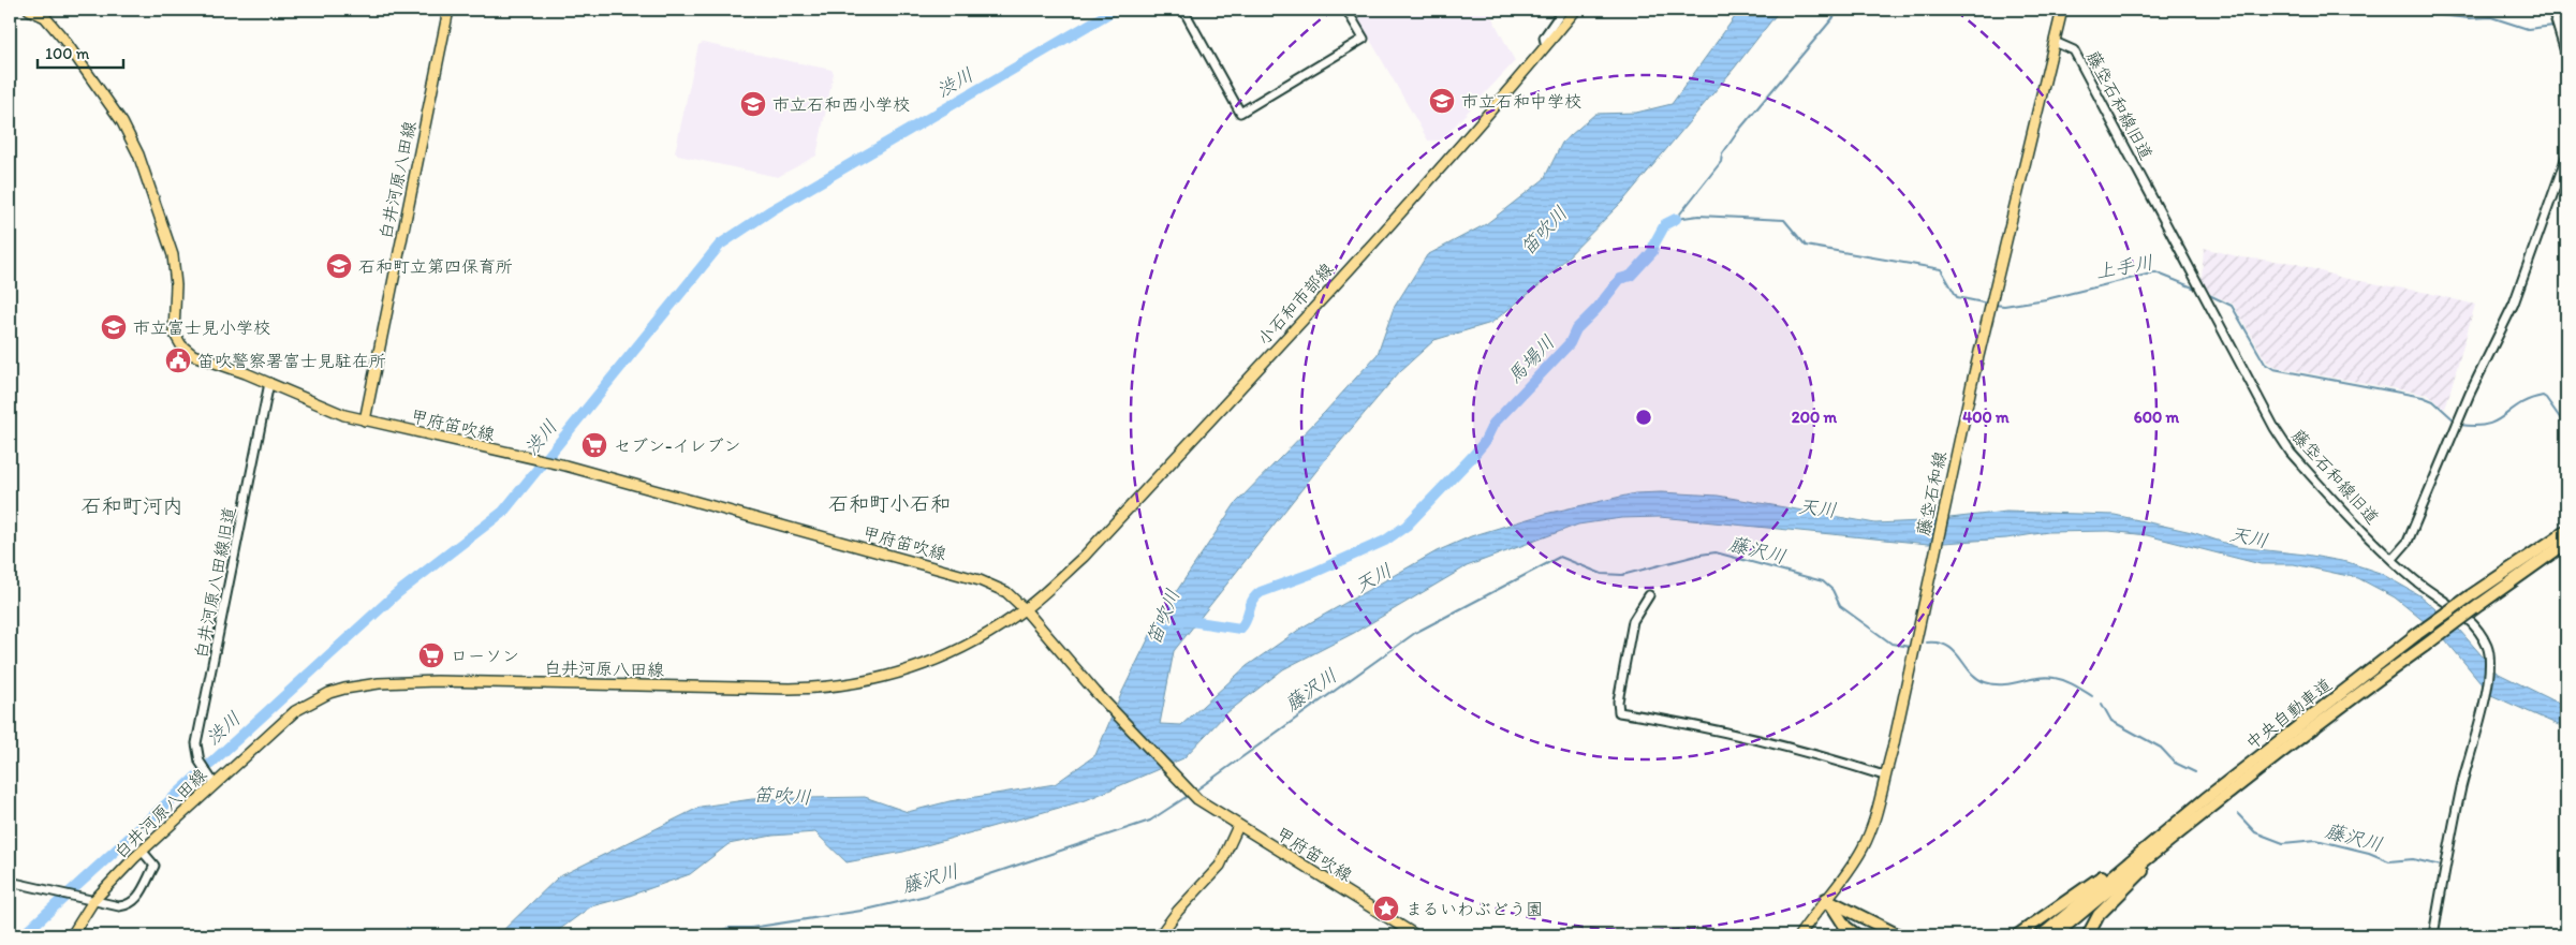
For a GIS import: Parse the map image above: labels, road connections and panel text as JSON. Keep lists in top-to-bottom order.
{
  "streets": {
    "highway": ["中央自動車道"],
    "main road": [
      "白井河原八田線",
      "小石和市部線",
      "甲府笛吹線",
      "藤垈石和線"
    ],
    "street": ["藤垈石和線旧道", "白井河原八田線旧道"]
  },
  "crossings": [
    ["藤垈石和線旧道", "藤垈石和線"],
    ["白井河原八田線", "小石和市部線"],
    ["白井河原八田線", "甲府笛吹線"],
    ["白井河原八田線", "白井河原八田線旧道"],
    ["小石和市部線", "甲府笛吹線"],
    ["甲府笛吹線", "白井河原八田線旧道"]
  ],
  "districts": ["石和町小石和", "石和町河内"],
  "water": [
    "渋川",
    "笛吹川",
    "上手川",
    "馬場川",
    "天川",
    "藤沢川"
  ],
  "places": {
    "school or university": [
      "市立石和中学校",
      "市立石和西小学校",
      "石和町立第四保育所",
      "市立富士見小学校"
    ],
    "public building": ["笛吹警察署富士見駐在所"],
    "supermarket": ["セブン-イレブン", "ローソン"],
    "place": ["まるいわぶどう園"]
  },
  "scale_bar": "100 m",
  "rings": ["200 m", "400 m", "600 m"]
}
